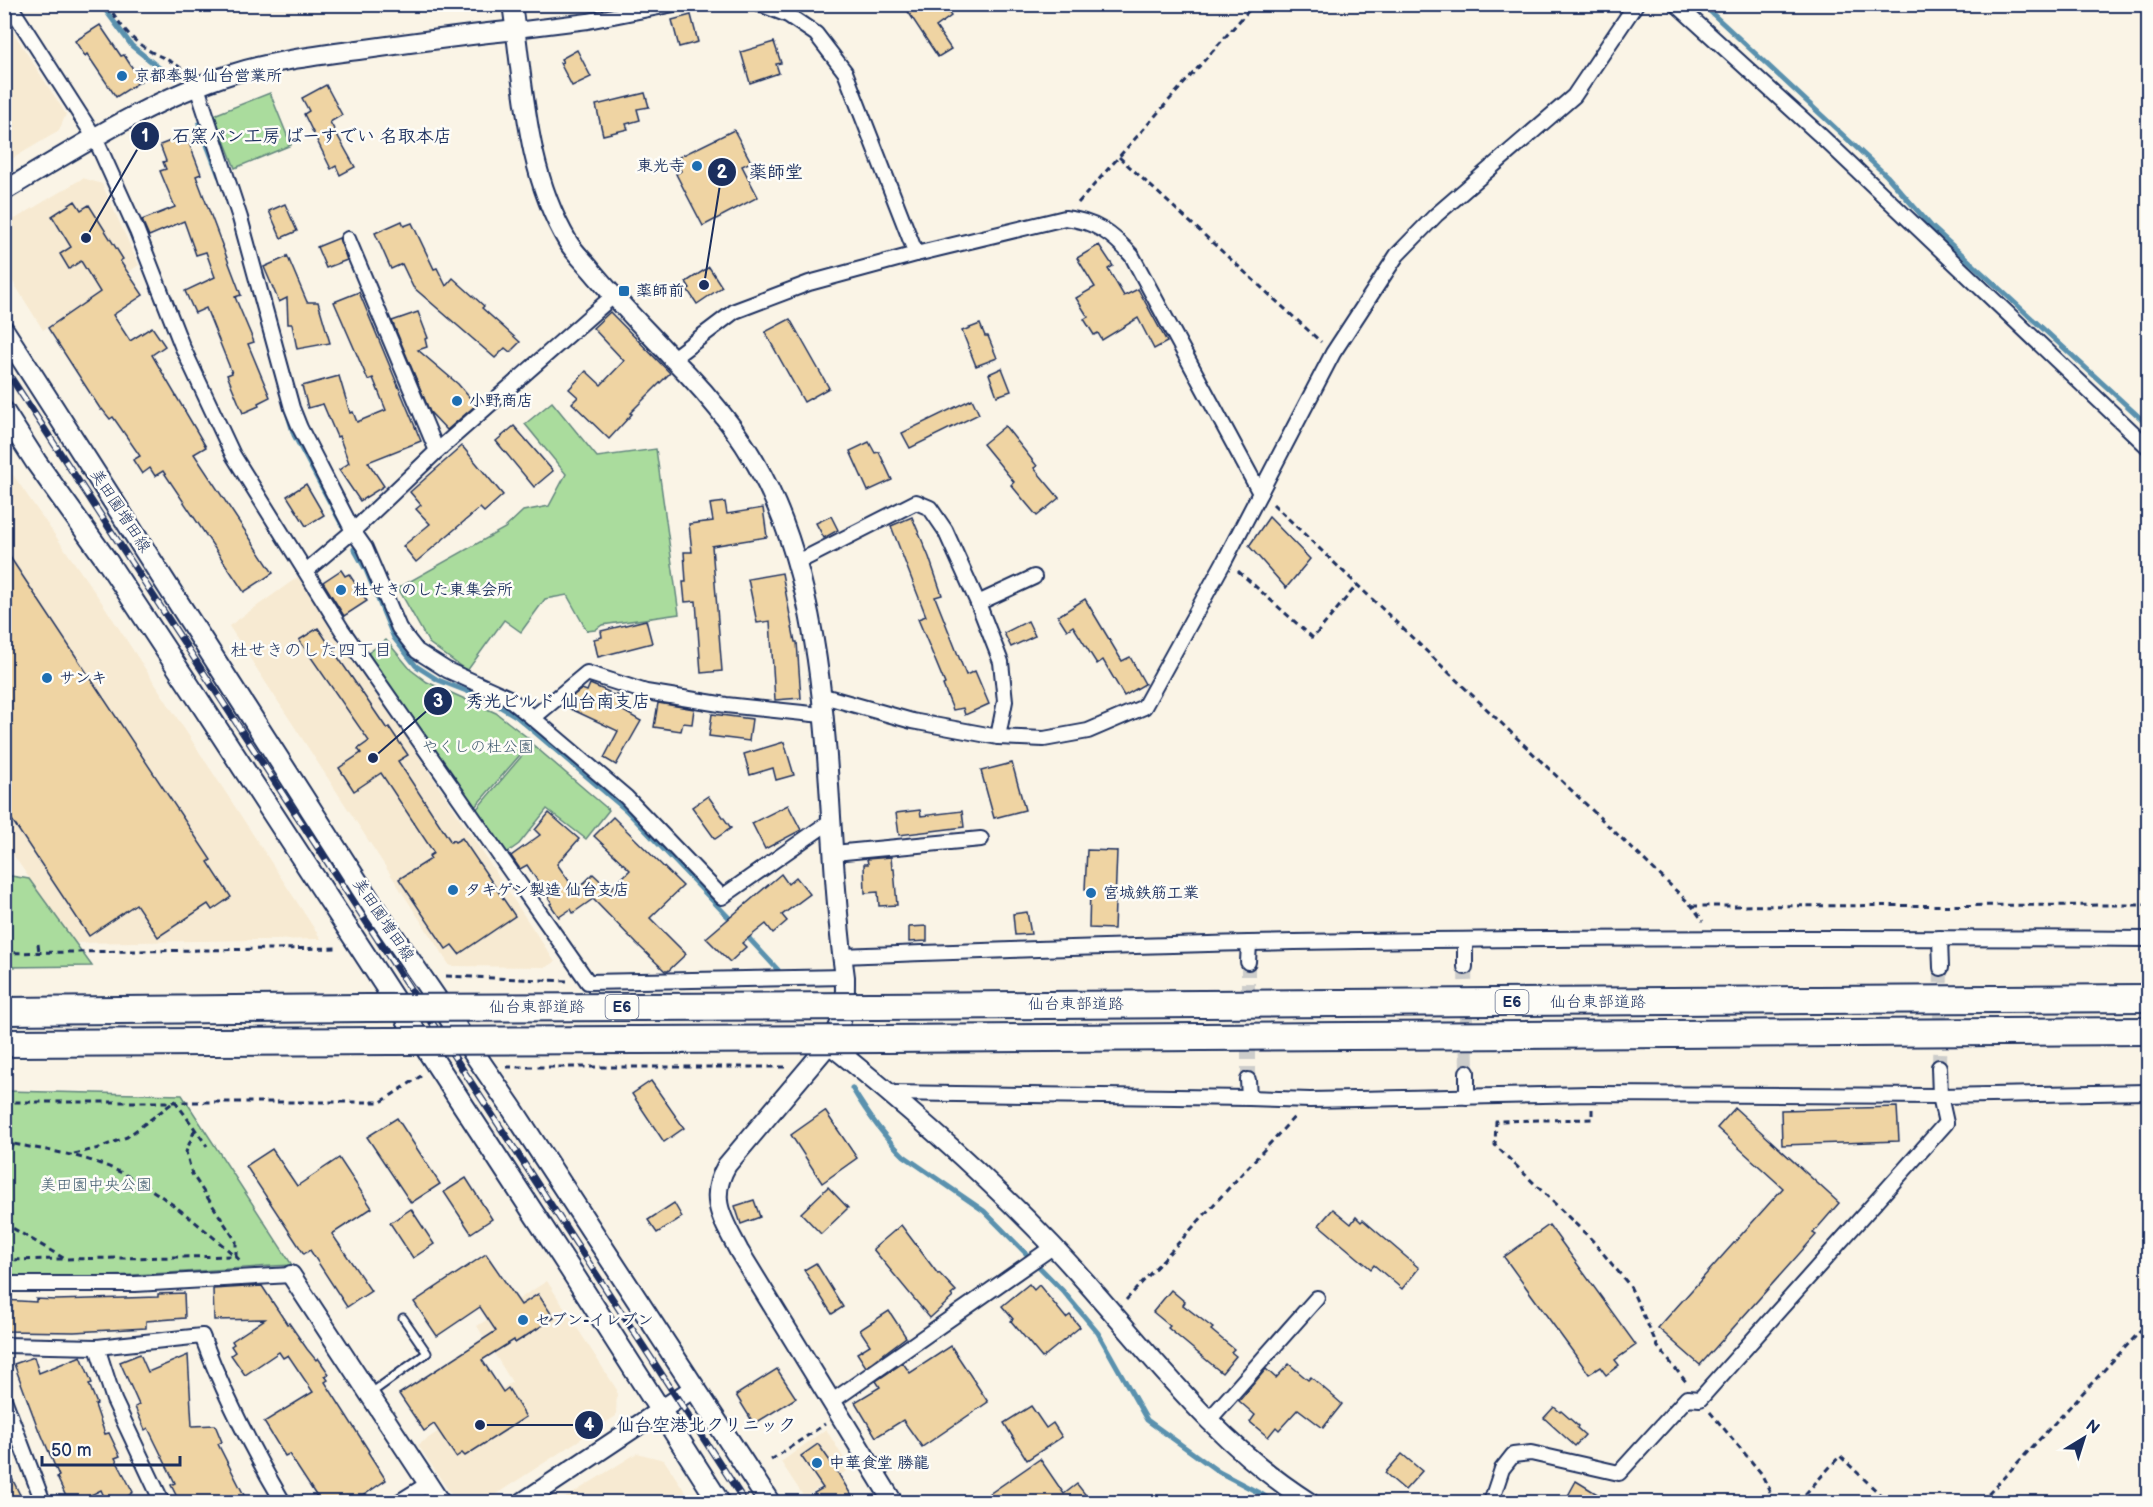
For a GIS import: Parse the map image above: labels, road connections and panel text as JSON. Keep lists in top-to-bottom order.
{
  "streets": {
    "highway": ["E6", "仙台東部道路"],
    "main road": ["美田園増田線"]
  },
  "districts": ["杜せきのした四丁目"],
  "parks": ["やくしの杜公園", "美田園中央公園"],
  "places": {
    "other": [
      "京都奉製 仙台営業所",
      "東光寺",
      "石窯パン工房 ばーすでい 名取本店",
      "薬師堂",
      "小野商店",
      "杜せきのした東集会所",
      "サンキ",
      "秀光ビルド 仙台南支店",
      "タキゲン製造 仙台支店",
      "宮城鉄筋工業",
      "セブン-イレブン",
      "仙台空港北クリニック",
      "中華食堂 勝龍"
    ],
    "transit": ["薬師前"]
  },
  "scale_bar": "50 m",
  "north": "top right"
}
